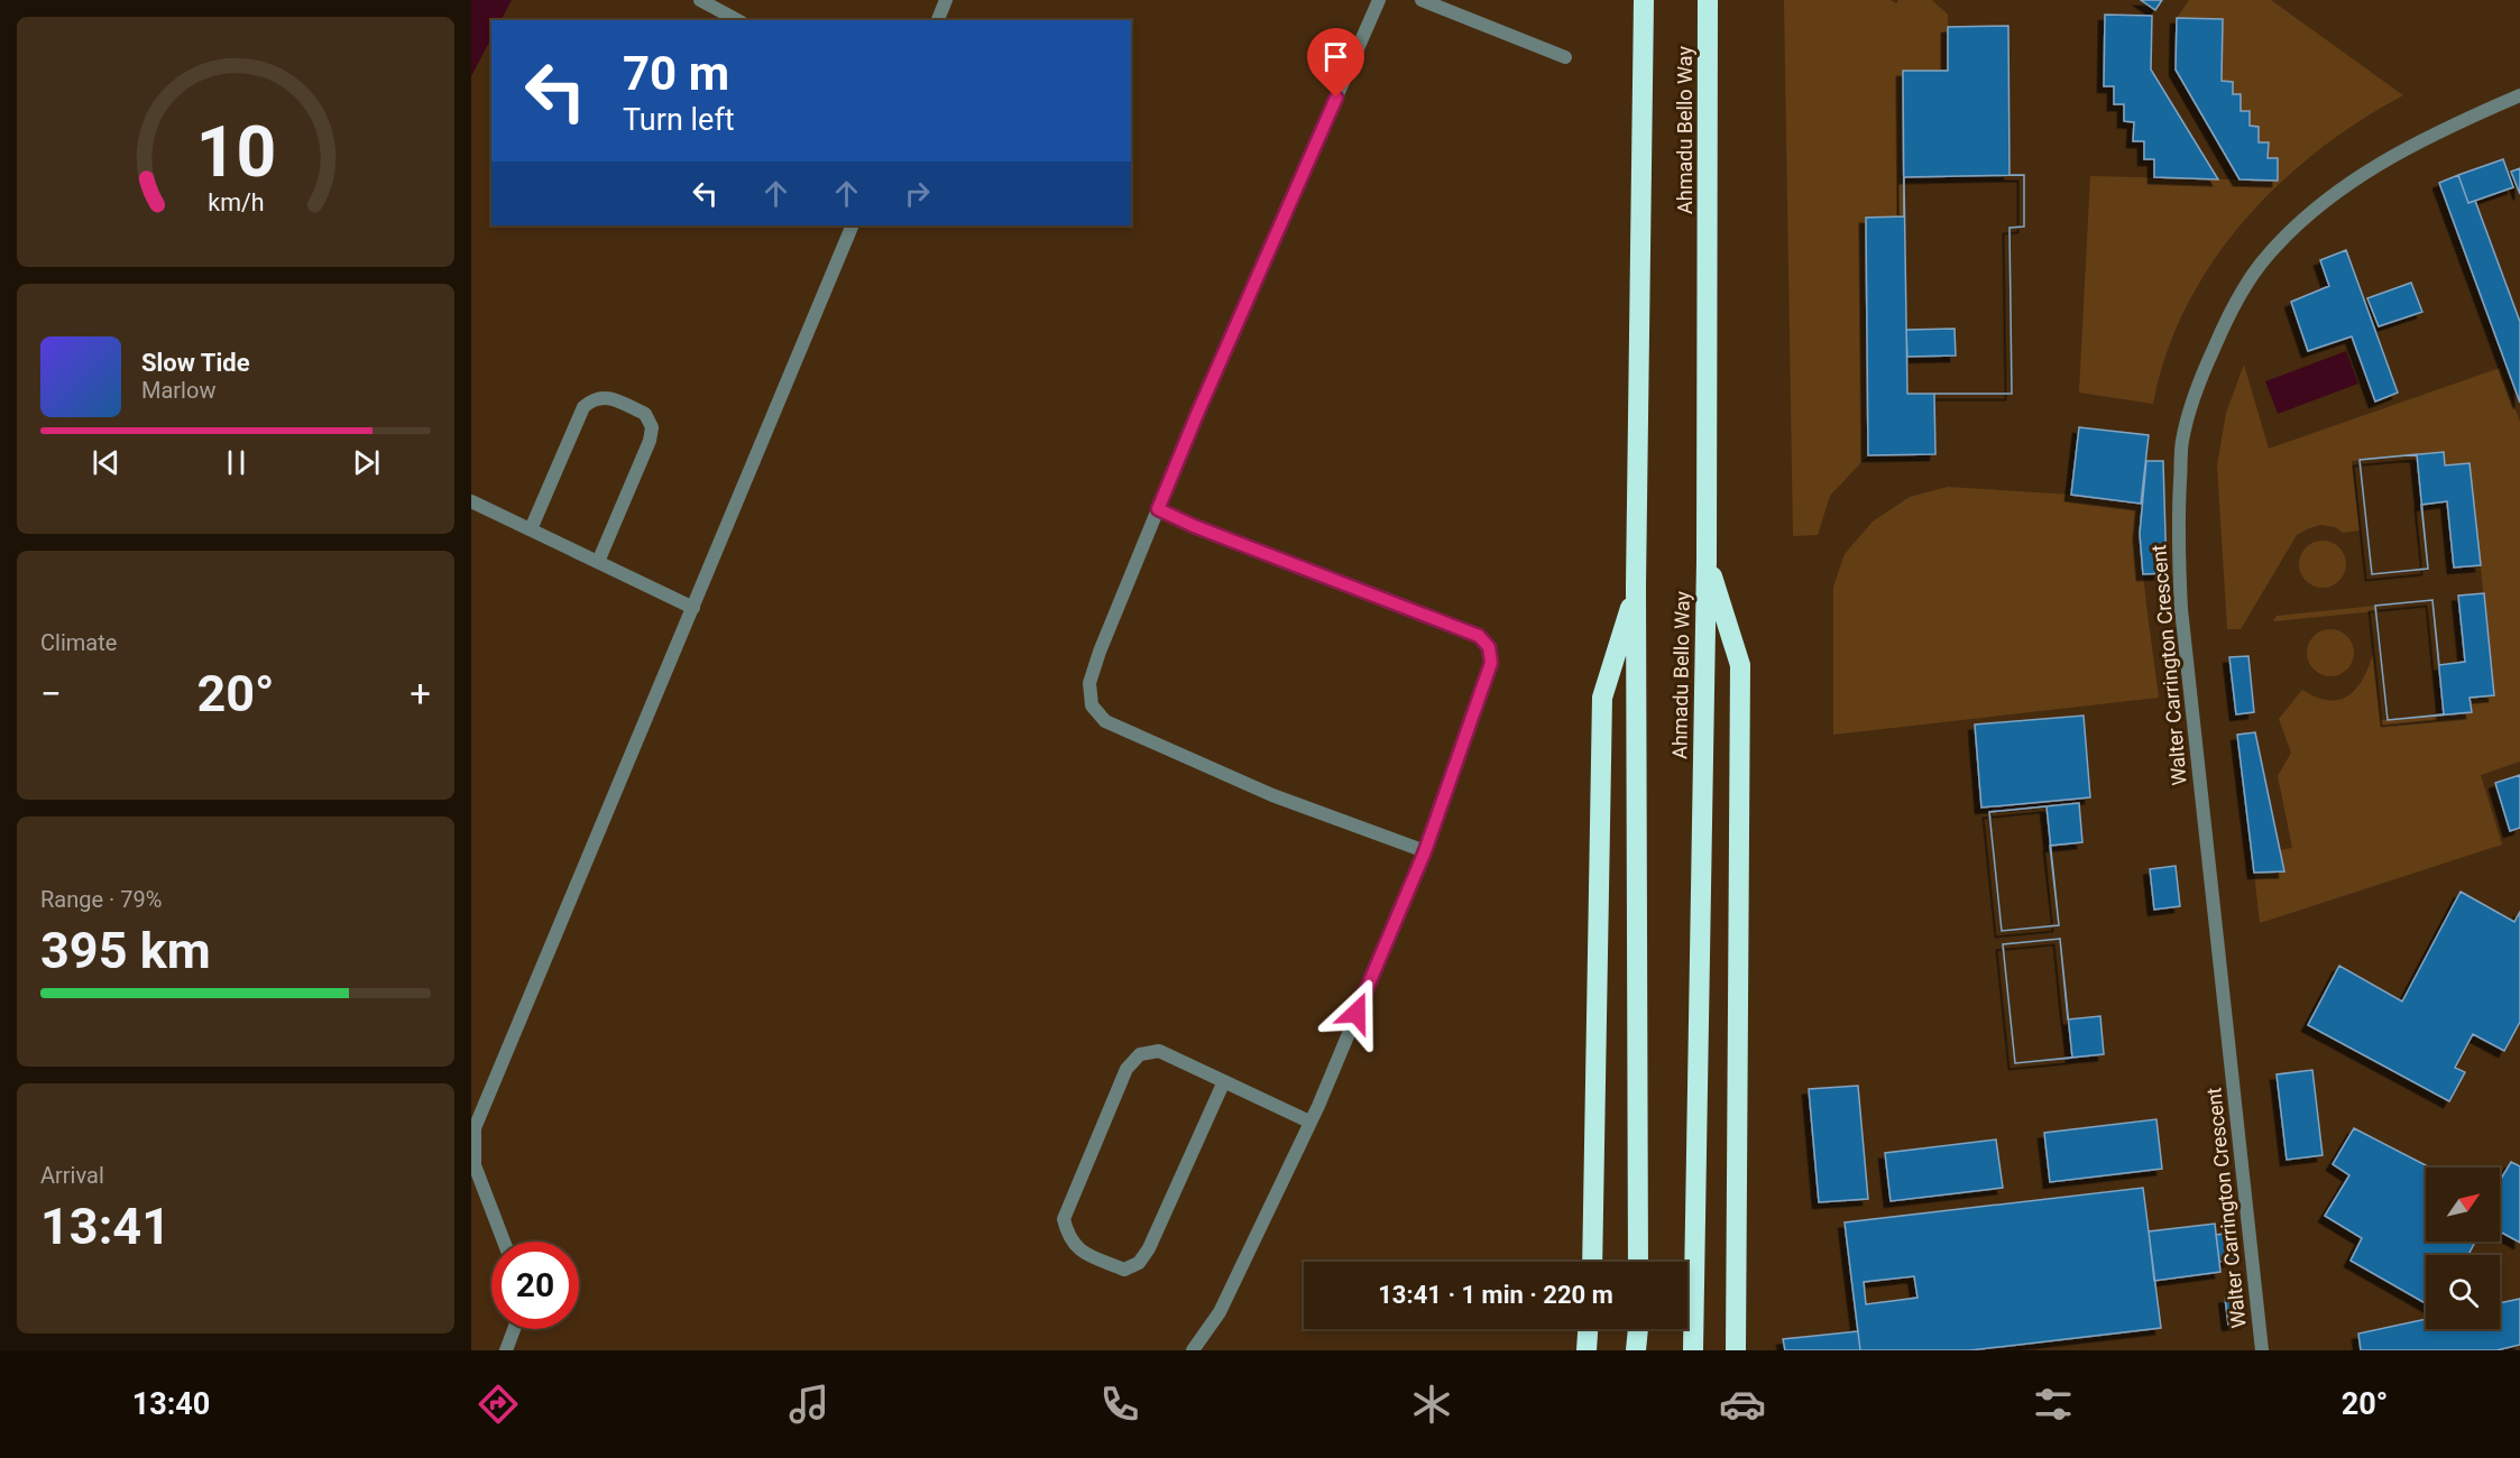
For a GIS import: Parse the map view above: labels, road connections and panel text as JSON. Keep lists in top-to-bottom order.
{
  "streets": {
    "highway": ["Ahmadu Bello Way"],
    "street": ["Walter Carrington Crescent"]
  },
  "north": "top right",
  "page": {
    "turn": ["70 m", "Turn left"],
    "song": ["Slow Tide", "Marlow"],
    "tile": [
      "Climate",
      ["Range · 79%", "395 km"],
      ["Arrival", "13:41"]
    ],
    "heat": ["−", "20°", "+"],
    "limit": "20",
    "trip": "13:41 · 1 min · 220 m",
    "tabs": ["13:40", "20°"],
    "gauge": ["10", "km/h"]
  }
}
